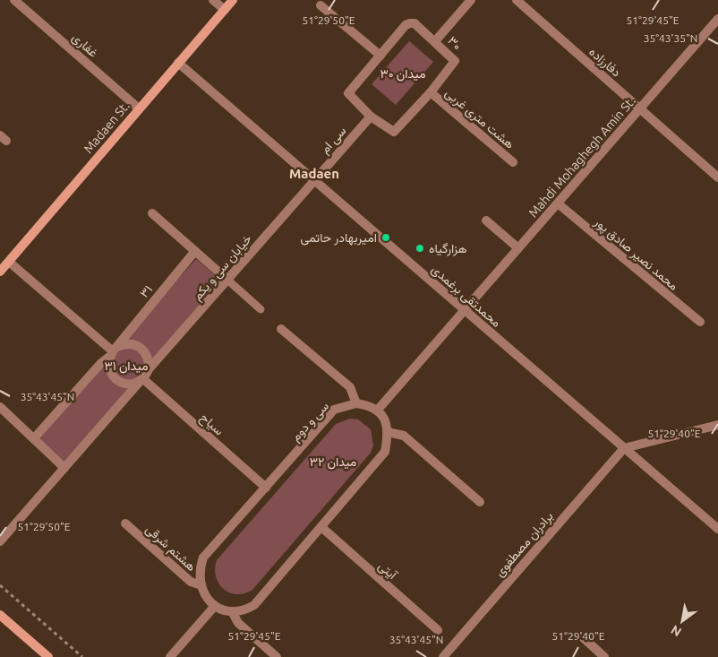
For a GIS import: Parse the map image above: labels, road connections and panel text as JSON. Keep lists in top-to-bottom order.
{
  "streets": {
    "main road": ["Madaen St."],
    "street": [
      "۳۰",
      "غفاری",
      "دفارزاده",
      "هشت متری غربی",
      "سی ام",
      "Mahdi Mohaghegh Amin St.",
      "محمد نصیر صادق پور",
      "خیابان سی و یکم",
      "۳۱",
      "محمدتقی برغمدی",
      "سی و دوم",
      "سیاح",
      "برادران مصطفوی",
      "هشتم شرقی",
      "آیتی"
    ]
  },
  "crossings": [
    ["۳۰", "هشت متری غربی"],
    ["۳۰", "سی ام"],
    ["غفاری", "Madaen St."],
    ["دفارزاده", "Mahdi Mohaghegh Amin St."],
    ["Madaen St.", "محمدتقی برغمدی"],
    ["سی ام", "خیابان سی و یکم"],
    ["سی ام", "محمدتقی برغمدی"],
    ["Mahdi Mohaghegh Amin St.", "محمد نصیر صادق پور"],
    ["Mahdi Mohaghegh Amin St.", "محمدتقی برغمدی"],
    ["خیابان سی و یکم", "۳۱"],
    ["خیابان سی و یکم", "محمدتقی برغمدی"],
    ["خیابان سی و یکم", "سیاح"],
    ["۳۱", "سیاح"],
    ["محمدتقی برغمدی", "برادران مصطفوی"],
    ["سی و دوم", "سیاح"],
    ["سی و دوم", "هشتم شرقی"]
  ],
  "districts": ["Madaen"],
  "parks": ["میدان ۳۰", "میدان ۳۱", "میدان ۳۲"],
  "places": ["امیربهادر حاتمی", "هزارگیاه"],
  "north": "bottom left",
  "coordinates": [
    "51°29'50\"E",
    "51°29'45\"E",
    "35°43'35\"N",
    "35°43'45\"N",
    "51°29'40\"E"
  ]
}
